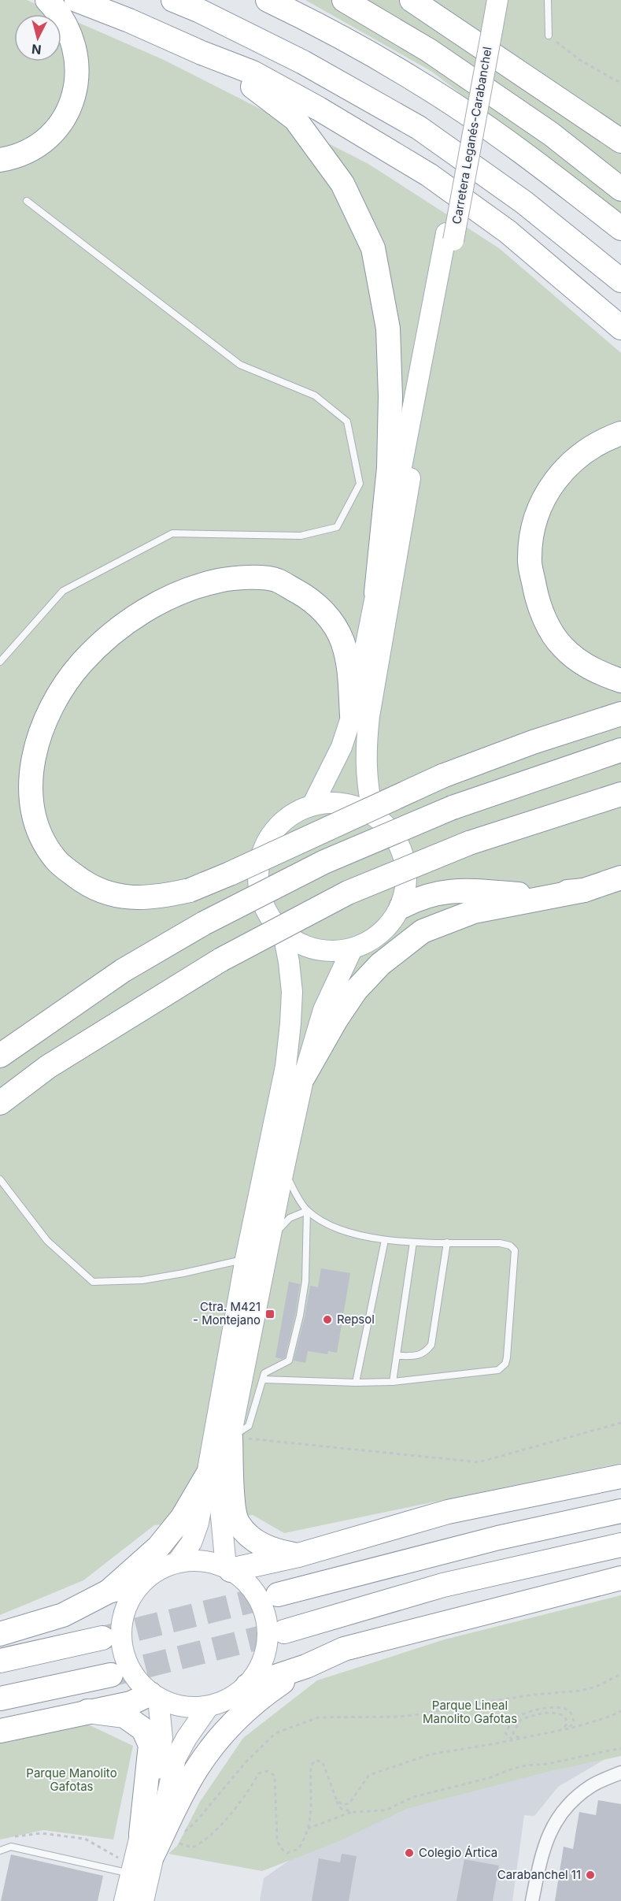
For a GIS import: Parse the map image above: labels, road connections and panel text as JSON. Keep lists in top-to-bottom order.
{
  "streets": {
    "main road": ["Carretera Leganés-Carabanchel"]
  },
  "parks": ["Parque Lineal Manolito Gafotas", "Parque Manolito Gafotas"],
  "places": {
    "transit": ["Ctra. M421 - Montejano"],
    "other": ["Repsol", "Colegio Ártica", "Carabanchel 11"]
  },
  "north": "bottom"
}
